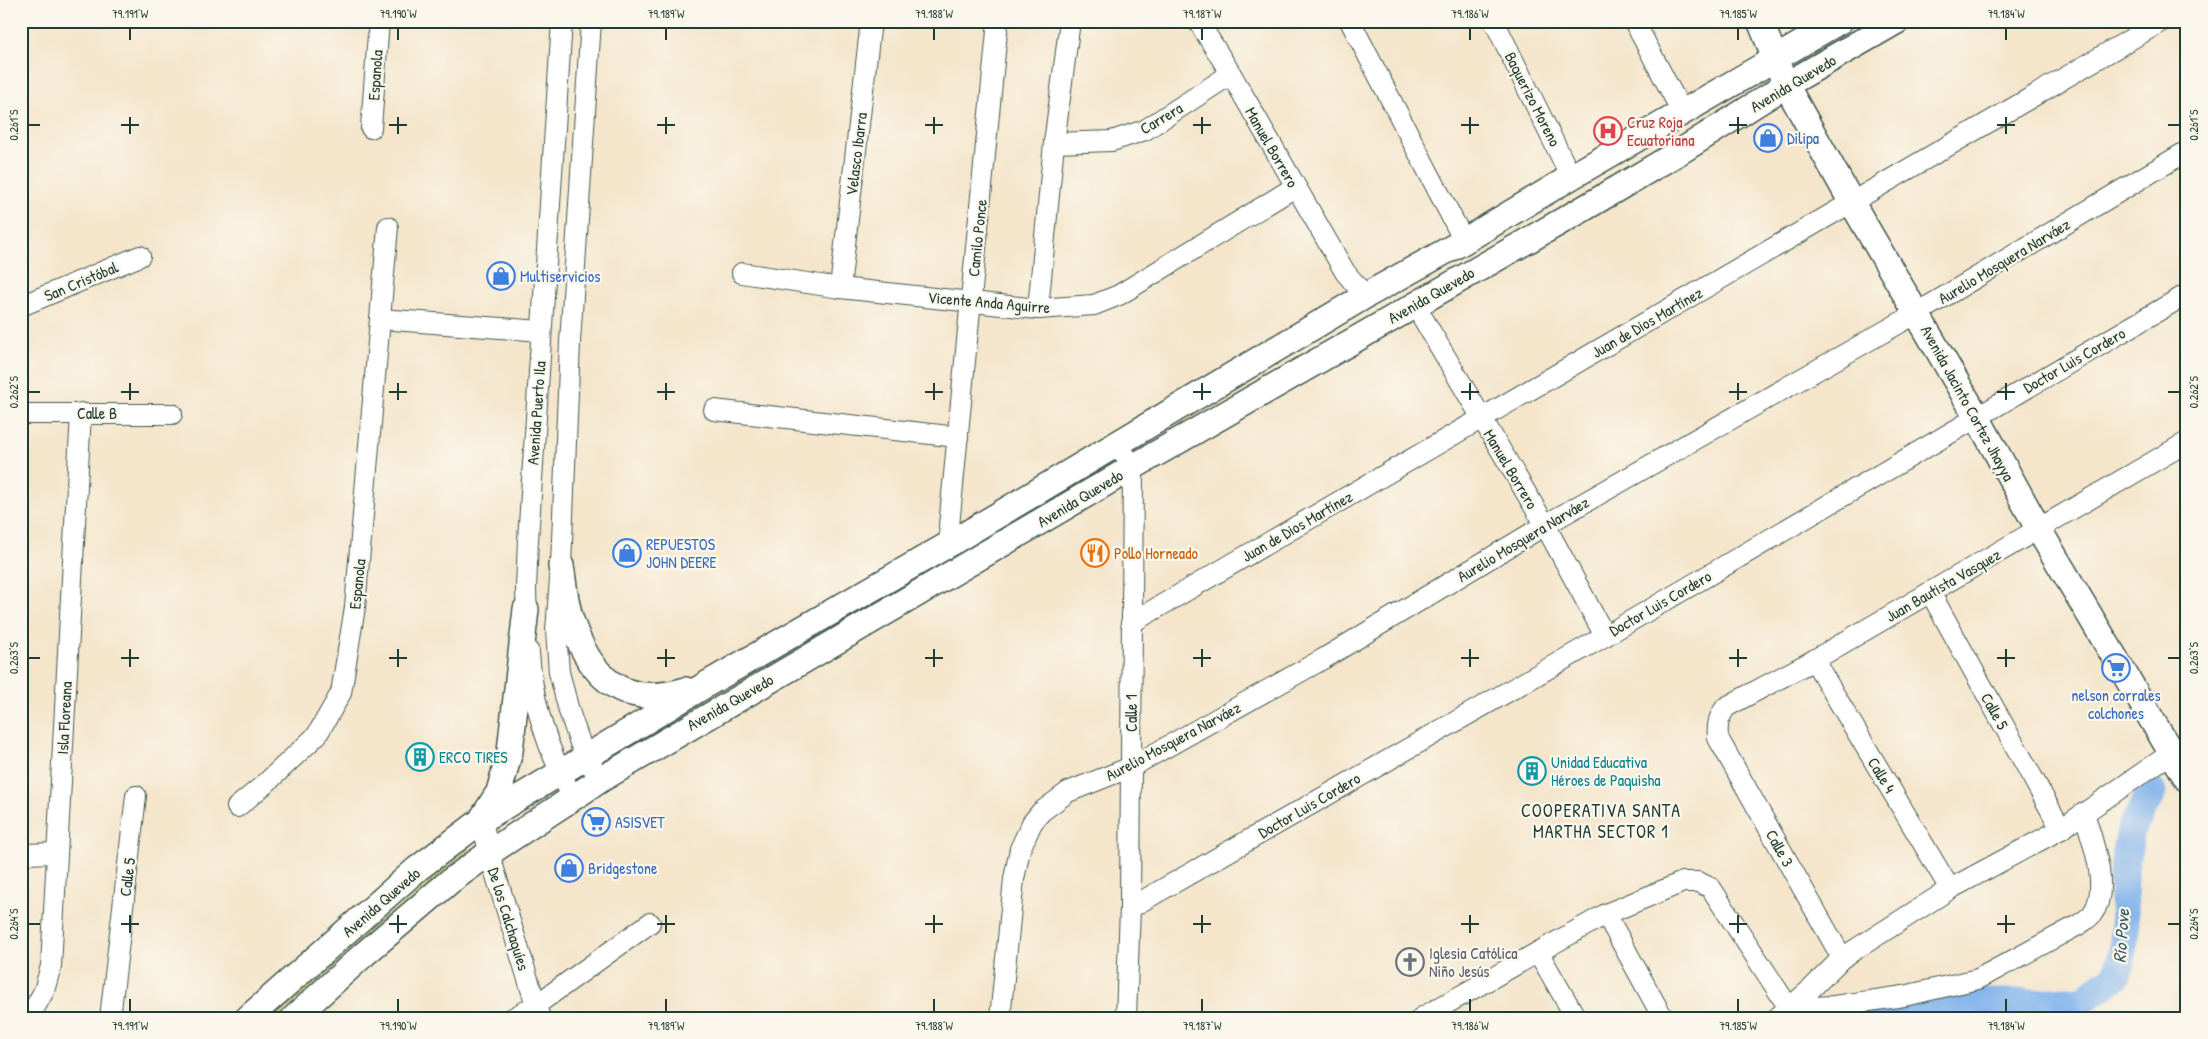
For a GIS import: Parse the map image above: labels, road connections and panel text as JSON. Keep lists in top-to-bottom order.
{
  "streets": {
    "main road": ["Avenida Quevedo", "Avenida Jacinto Cortez Jhayya"],
    "street": [
      "Espanola",
      "Baquerizo Moreno",
      "Carrera",
      "Manuel Borrero",
      "Velasco Ibarra",
      "Camilo Ponce",
      "Aurelio Mosquera Narváez",
      "San Cristóbal",
      "Vicente Anda Aguirre",
      "Juan de Dios Martínez",
      "Doctor Luis Cordero",
      "Calle B",
      "Avenida Puerto Ila",
      "Juan Bautista Vasquez",
      "Calle 5",
      "Calle 1",
      "Isla Floreana",
      "Calle 4",
      "Calle 3",
      "De los Calchaquíes"
    ]
  },
  "crossings": [
    ["Avenida Quevedo", "Baquerizo Moreno"],
    ["Avenida Quevedo", "Manuel Borrero"],
    ["Avenida Quevedo", "Camilo Ponce"],
    ["Avenida Quevedo", "Avenida Jacinto Cortez Jhayya"],
    ["Avenida Quevedo", "Avenida Puerto Ila"],
    ["Avenida Quevedo", "Calle 1"],
    ["Avenida Quevedo", "De los Calchaquíes"],
    ["Carrera", "Manuel Borrero"],
    ["Manuel Borrero", "Aurelio Mosquera Narváez"],
    ["Manuel Borrero", "Vicente Anda Aguirre"],
    ["Manuel Borrero", "Juan de Dios Martínez"],
    ["Manuel Borrero", "Doctor Luis Cordero"],
    ["Velasco Ibarra", "Vicente Anda Aguirre"],
    ["Camilo Ponce", "Vicente Anda Aguirre"],
    ["Aurelio Mosquera Narváez", "Avenida Jacinto Cortez Jhayya"],
    ["Aurelio Mosquera Narváez", "Calle 1"],
    ["Juan de Dios Martínez", "Avenida Jacinto Cortez Jhayya"],
    ["Juan de Dios Martínez", "Calle 1"],
    ["Doctor Luis Cordero", "Avenida Jacinto Cortez Jhayya"],
    ["Doctor Luis Cordero", "Calle 1"],
    ["Avenida Jacinto Cortez Jhayya", "Juan Bautista Vasquez"],
    ["Calle B", "Isla Floreana"],
    ["Juan Bautista Vasquez", "Calle 5"],
    ["Juan Bautista Vasquez", "Calle 4"],
    ["Juan Bautista Vasquez", "Calle 3"]
  ],
  "districts": ["COOPERATIVA SANTA MARTHA SECTOR 1"],
  "water": ["Río Pove"],
  "places": {
    "hospital": ["Cruz Roja Ecuatoriana"],
    "shop": [
      "Dilipa",
      "Multiservicios",
      "REPUESTOS JOHN DEERE",
      "Bridgestone"
    ],
    "restaurant": ["Pollo Horneado"],
    "supermarket": ["nelson corrales colchones", "ASISVET"],
    "building": ["ERCO TIRES", "Unidad Educativa Héroes de Paquisha"],
    "church": ["Iglesia Católica Niño Jesús"]
  },
  "coordinates": [
    "79.191°W",
    "79.190°W",
    "79.189°W",
    "79.188°W",
    "79.187°W",
    "79.186°W",
    "79.185°W",
    "79.184°W",
    "0.261°S",
    "0.262°S",
    "0.263°S",
    "0.264°S"
  ]
}
